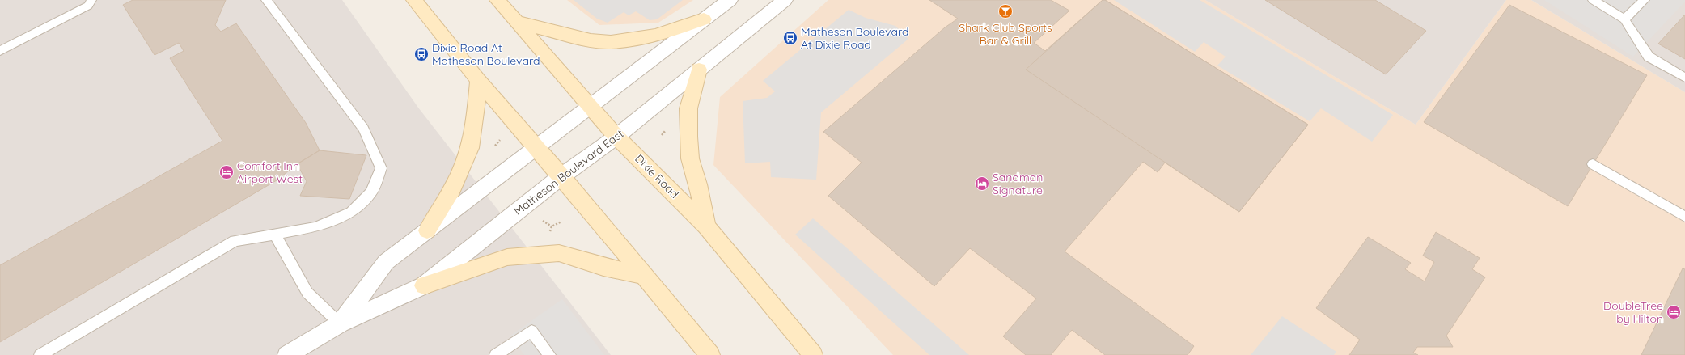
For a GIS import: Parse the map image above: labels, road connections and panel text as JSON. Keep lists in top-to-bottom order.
{
  "streets": {
    "main road": ["Dixie Road"],
    "street": ["Matheson Boulevard East"]
  },
  "crossings": [
    ["Matheson Boulevard East", "Dixie Road"]
  ],
  "places": {
    "bar": ["Shark Club Sports Bar & Grill"],
    "bus stop": ["Matheson Boulevard At Dixie Road", "Dixie Road At Matheson Boulevard"],
    "hotel": ["Comfort Inn Airport West", "Sandman Signature", "DoubleTree by Hilton"]
  }
}
